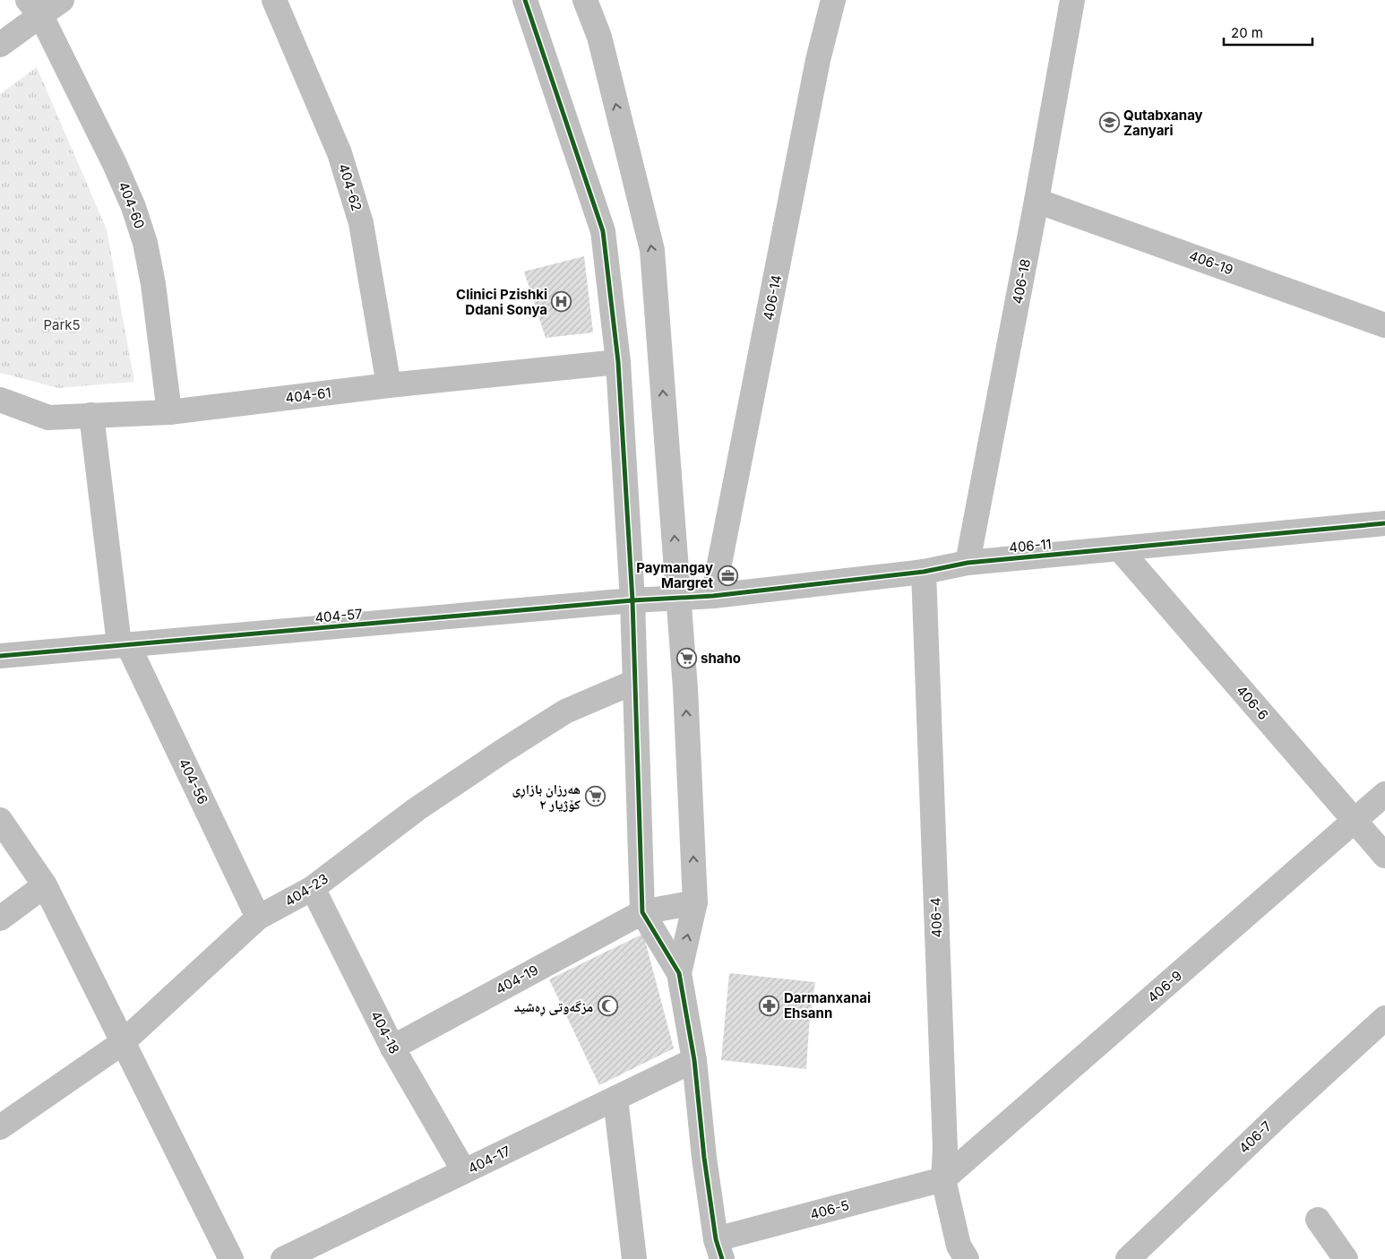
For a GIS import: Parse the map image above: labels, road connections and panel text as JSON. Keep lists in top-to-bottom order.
{
  "streets": {
    "street": [
      "404-62",
      "404-60",
      "406-19",
      "406-18",
      "406-14",
      "404-61",
      "406-11",
      "404-57",
      "406-6",
      "404-56",
      "404-23",
      "406-4",
      "404-19",
      "406-9",
      "404-18",
      "406-7",
      "404-17",
      "406-5"
    ]
  },
  "crossings": [
    ["404-62", "404-61"],
    ["404-60", "404-61"],
    ["406-19", "406-18"],
    ["406-18", "406-11"],
    ["406-14", "406-11"],
    ["404-61", "404-56"],
    ["406-11", "404-57"],
    ["406-11", "406-6"],
    ["406-11", "406-4"],
    ["404-57", "404-56"],
    ["406-6", "406-9"],
    ["404-56", "404-23"],
    ["404-23", "404-18"],
    ["406-4", "406-9"],
    ["406-4", "406-5"],
    ["404-19", "404-18"],
    ["406-9", "406-5"],
    ["404-18", "404-17"]
  ],
  "parks": ["Park5"],
  "places": {
    "school or university": ["Qutabxanay Zanyari"],
    "hospital": ["Clinici Pzishki Ddani Sonya"],
    "office": ["Paymangay Margret"],
    "supermarket": ["shaho", "هەرزان بازاڕی کۆژیار ٢"],
    "pharmacy": ["Darmanxanai Ehsann"],
    "mosque": ["مزگەوتی ڕەشید"]
  },
  "scale_bar": "20 m"
}
